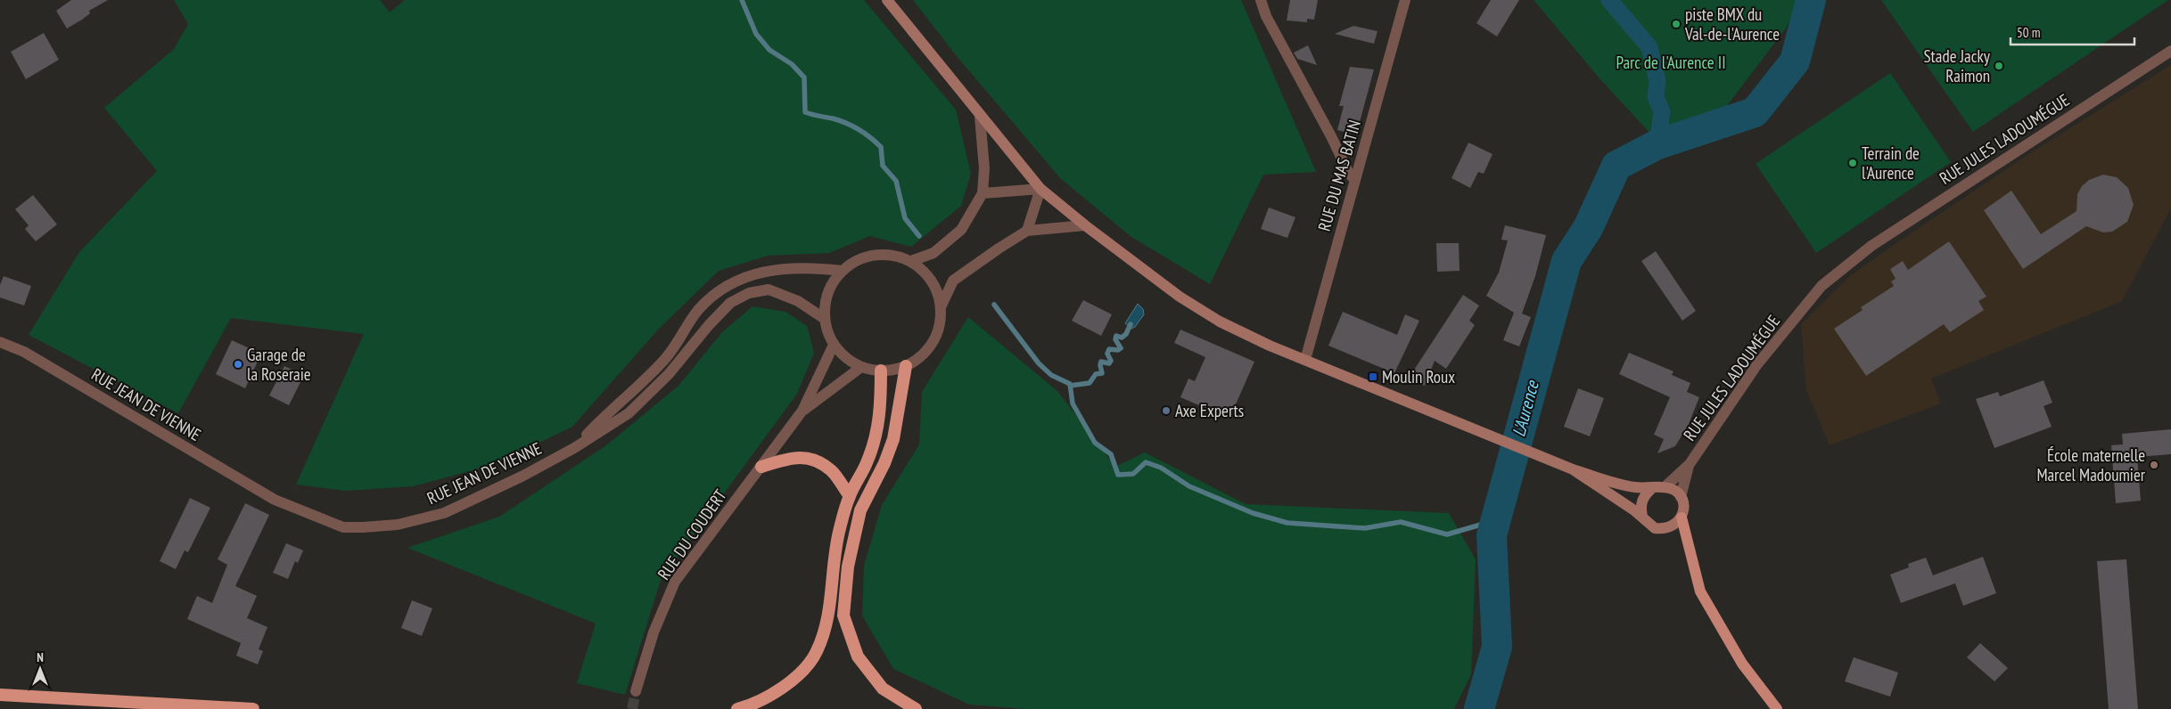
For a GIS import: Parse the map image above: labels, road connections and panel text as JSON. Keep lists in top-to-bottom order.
{
  "streets": {
    "street": [
      "RUE JULES LADOUMÉGUE",
      "RUE DU MAS BATIN",
      "RUE JEAN DE VIENNE",
      "RUE DU COUDERT"
    ]
  },
  "crossings": [
    ["RUE JEAN DE VIENNE", "RUE DU COUDERT"]
  ],
  "water": ["L'Aurence"],
  "parks": ["Parc de l'Aurence II"],
  "places": {
    "other": [
      "piste BMX du Val-de-l'Aurence",
      "Stade Jacky Raimon",
      "Terrain de l'Aurence",
      "Garage de la Roseraie",
      "Axe Experts",
      "École maternelle Marcel Madoumier"
    ],
    "transit": ["Moulin Roux"]
  },
  "scale_bar": "50 m",
  "north": "top"
}
